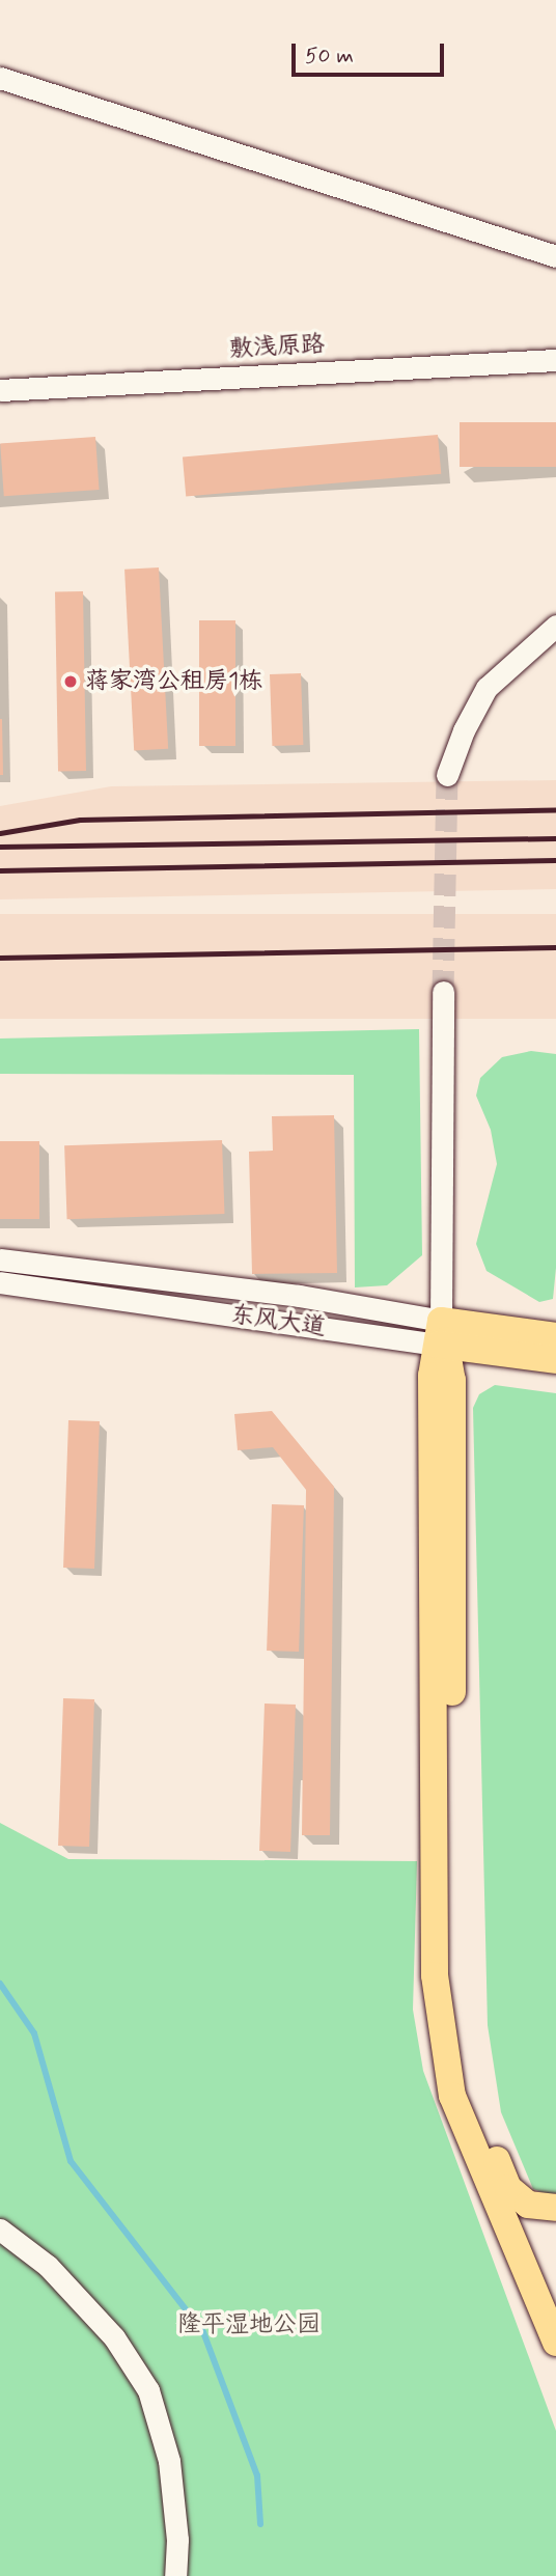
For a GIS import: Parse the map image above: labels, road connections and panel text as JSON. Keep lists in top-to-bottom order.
{
  "streets": {
    "main road": ["东风大道"],
    "street": ["敷浅原路"]
  },
  "parks": ["隆平湿地公园"],
  "places": ["蒋家湾公租房1栋"],
  "scale_bar": "50 m"
}
